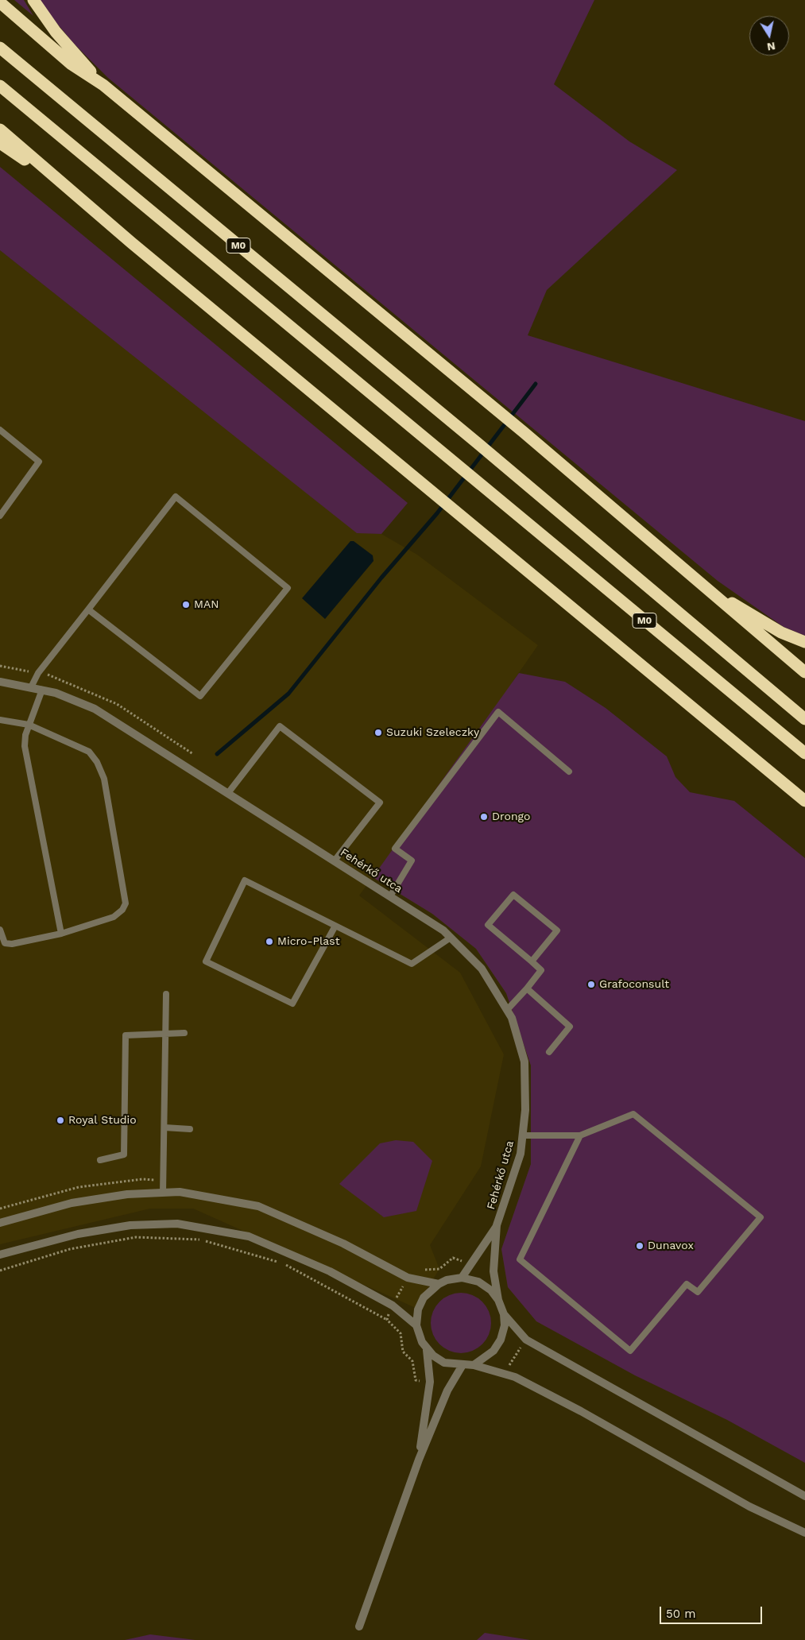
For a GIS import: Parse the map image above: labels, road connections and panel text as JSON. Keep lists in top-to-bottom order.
{
  "streets": {
    "highway": ["M0"],
    "street": ["Fehérkő utca"]
  },
  "places": [
    "MAN",
    "Suzuki Szeleczky",
    "Drongo",
    "Micro-Plast",
    "Grafoconsult",
    "Royal Studio",
    "Dunavox"
  ],
  "scale_bar": "50 m",
  "north": "bottom"
}
